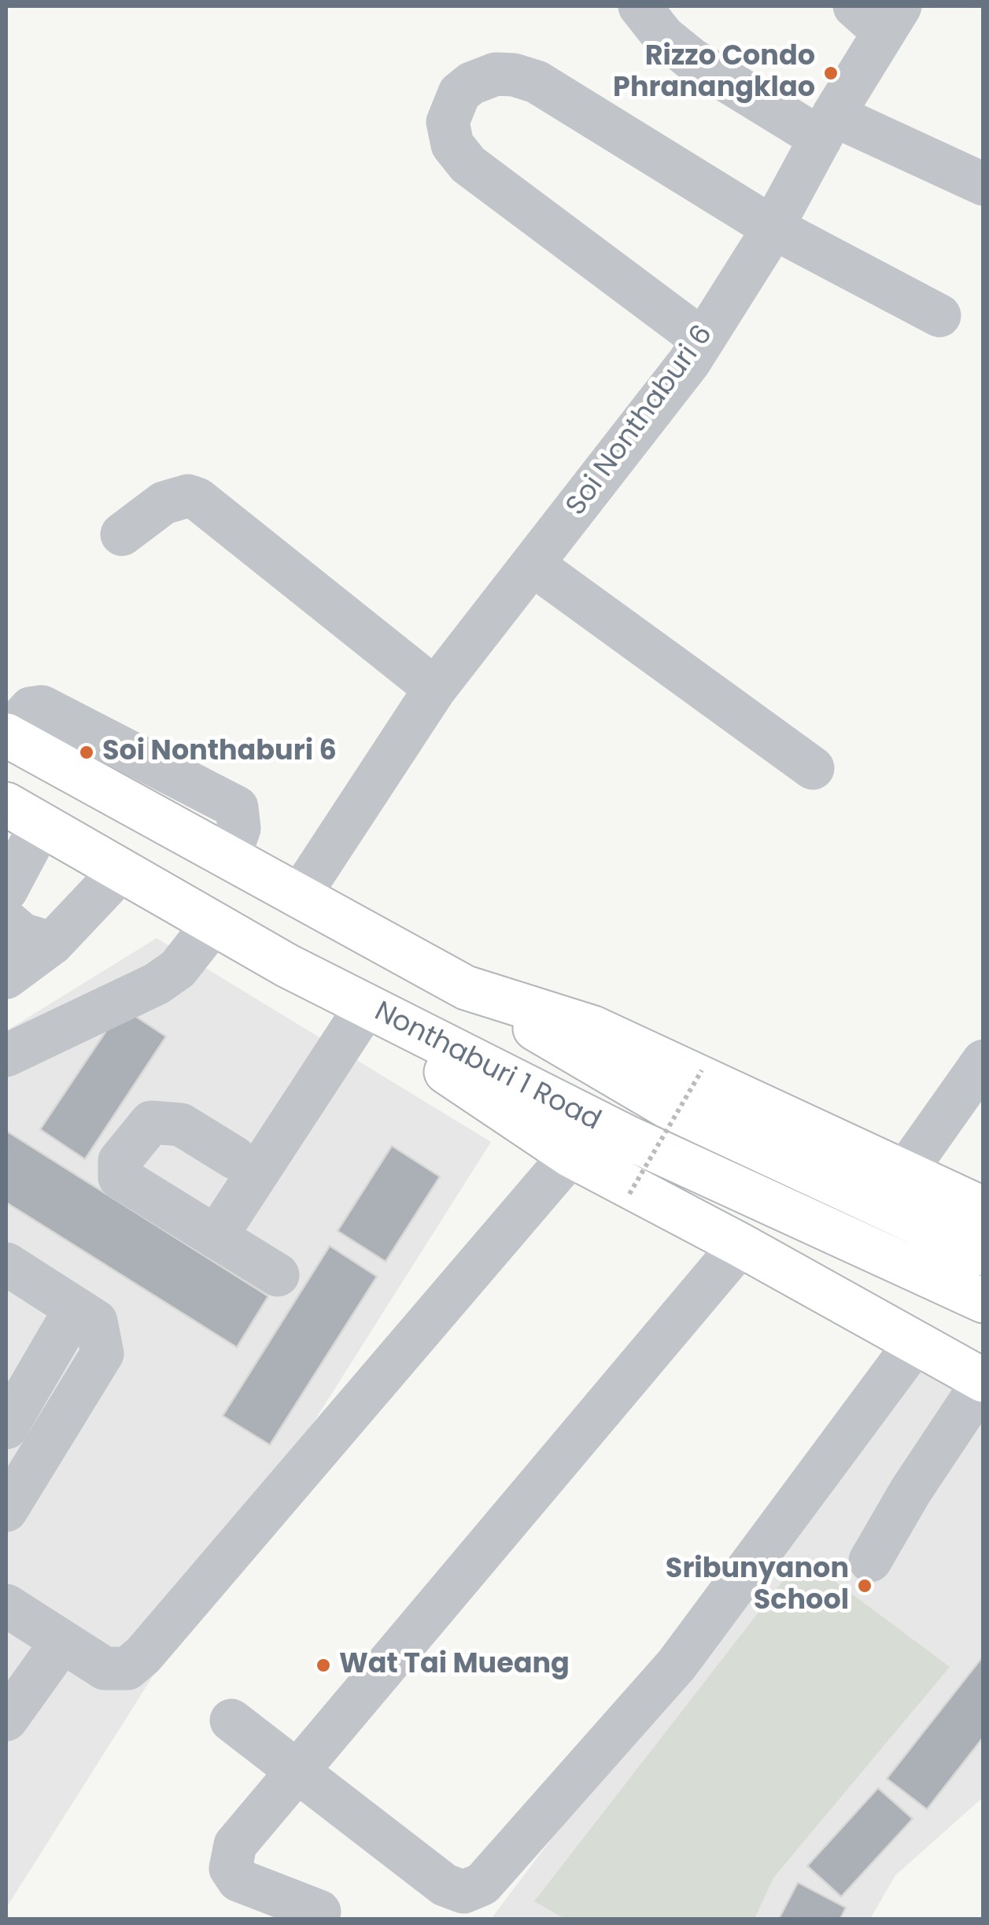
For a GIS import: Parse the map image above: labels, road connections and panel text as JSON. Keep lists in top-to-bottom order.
{
  "streets": {
    "main road": ["Nonthaburi 1 Road"],
    "street": ["Soi Nonthaburi 6"]
  },
  "places": [
    "Rizzo Condo Phranangklao",
    "Soi Nonthaburi 6",
    "Sribunyanon School",
    "Wat Tai Mueang"
  ]
}
